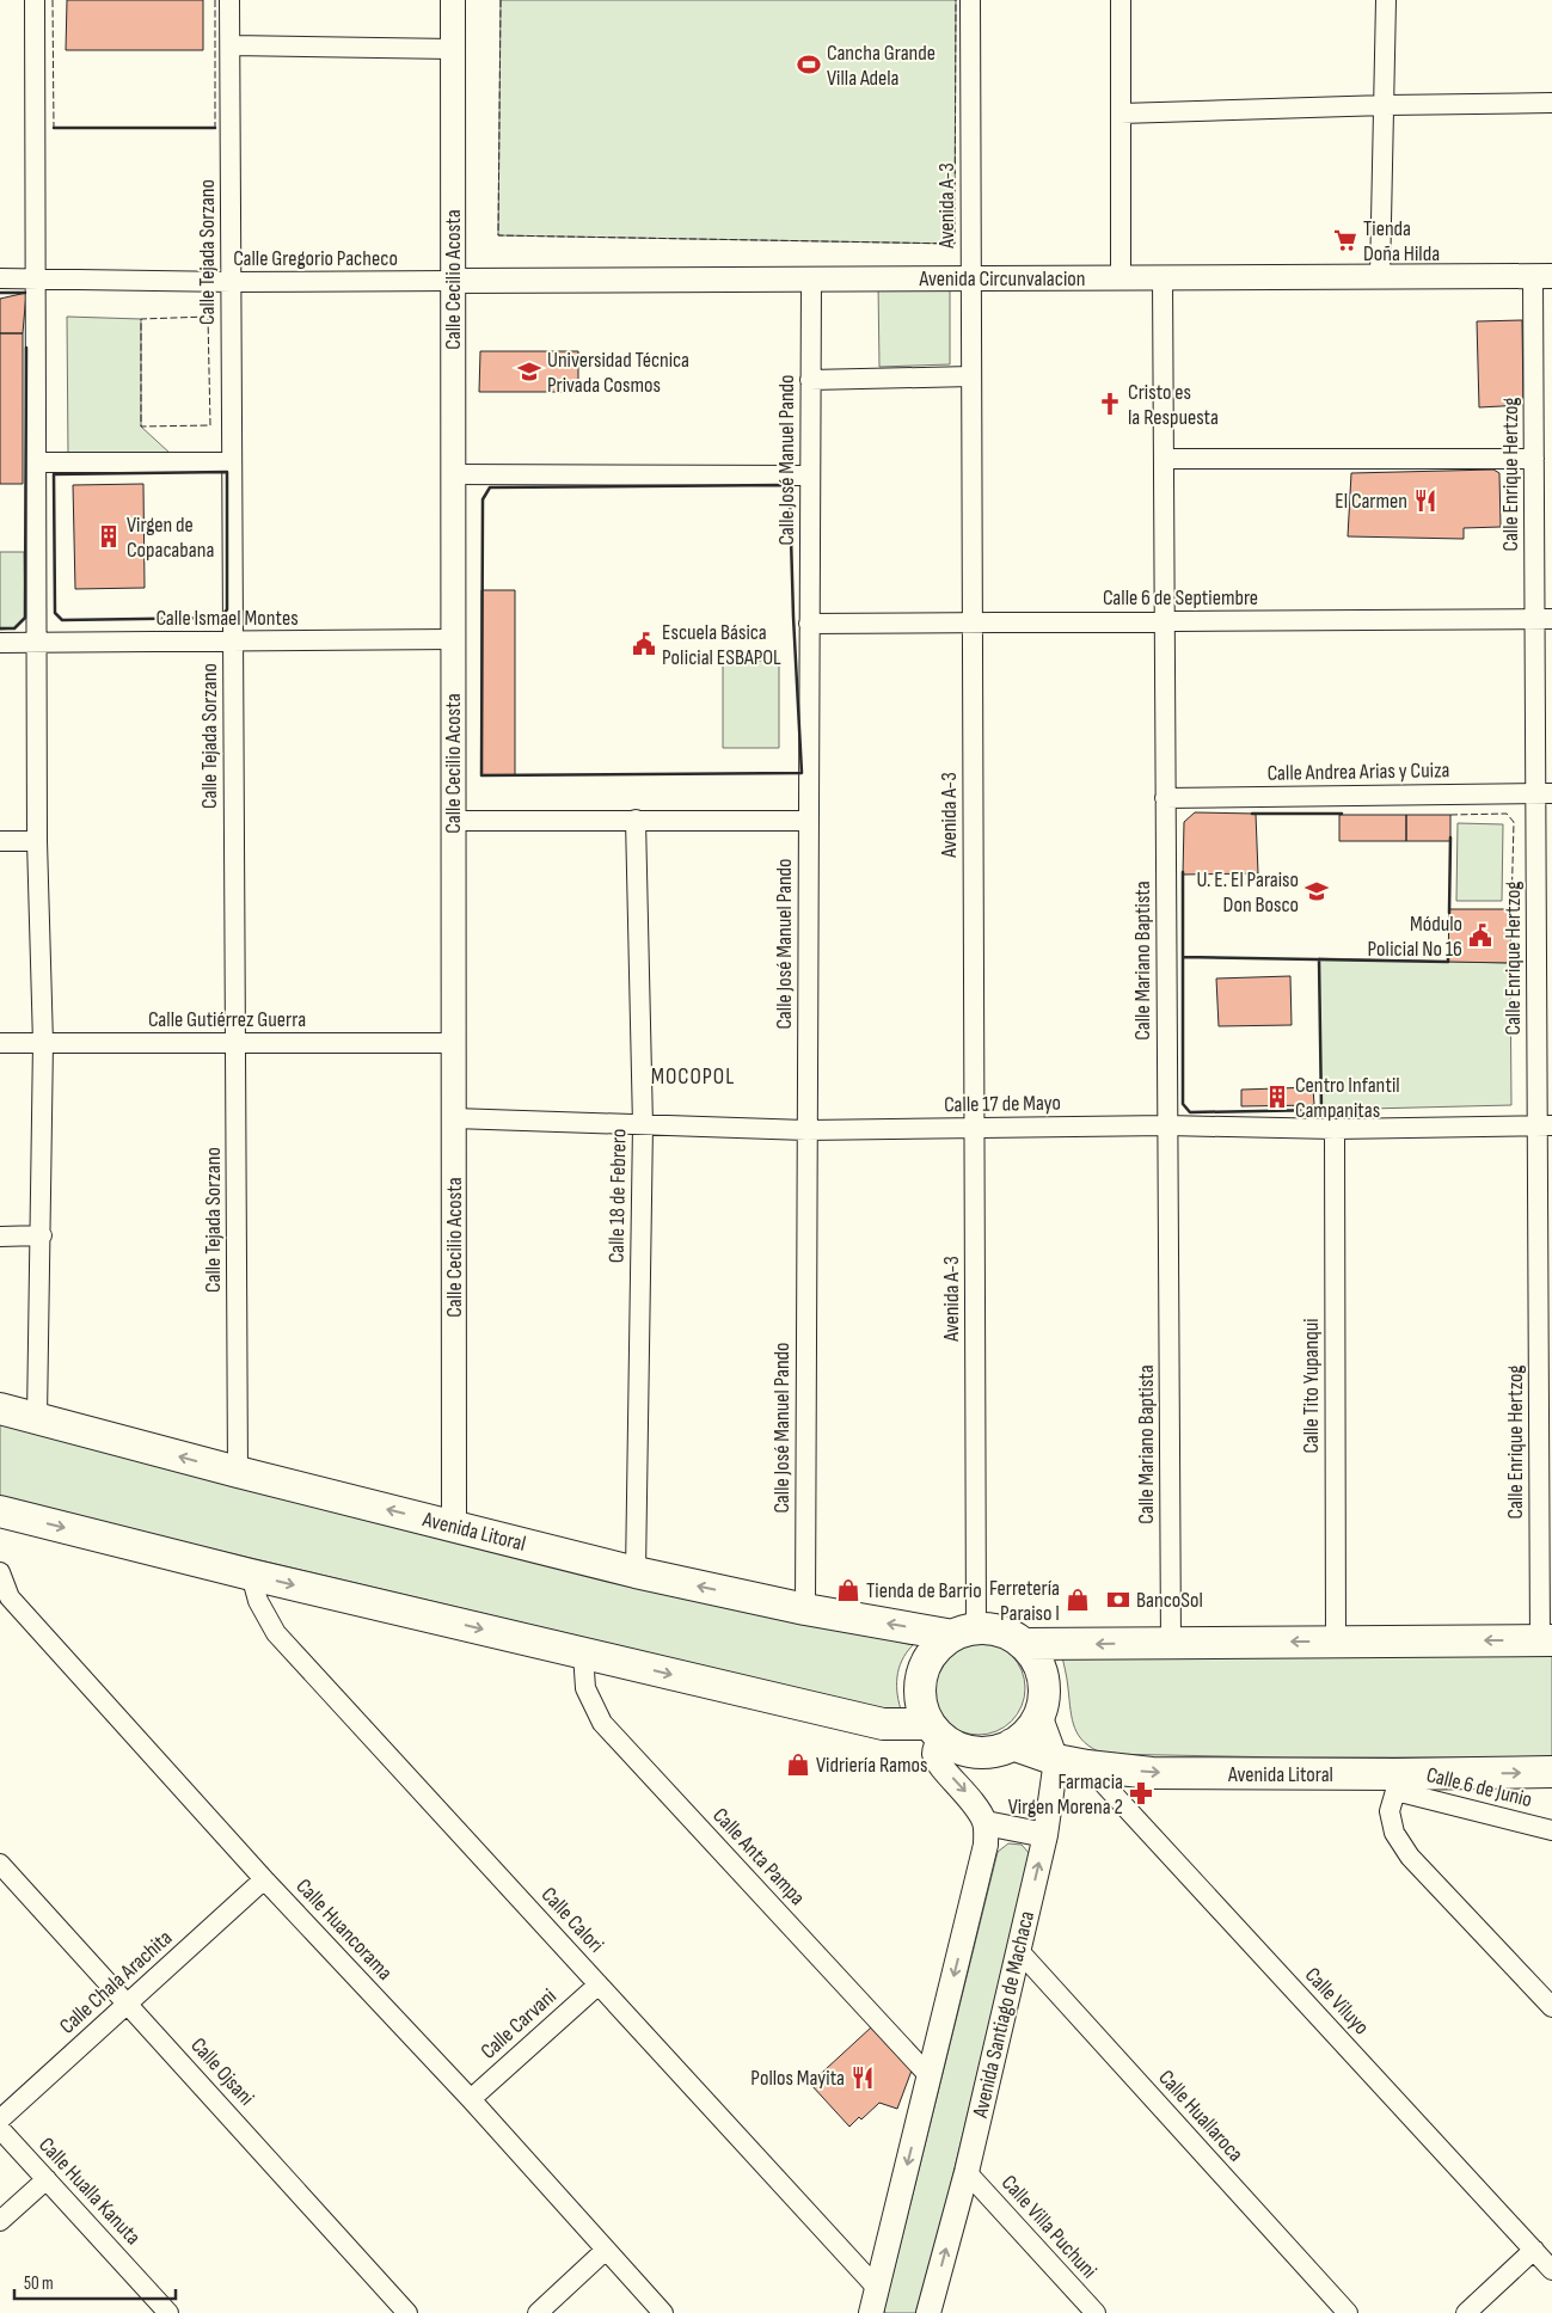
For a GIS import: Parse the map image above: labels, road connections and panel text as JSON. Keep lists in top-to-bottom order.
{
  "streets": {
    "main road": ["Avenida Litoral"],
    "street": [
      "Avenida A-3",
      "Calle Tejada Sorzano",
      "Calle Gregorio Pacheco",
      "Avenida Circunvalacion",
      "Calle Cecilio Acosta",
      "Calle José Manuel Pando",
      "Calle Enrique Hertzog",
      "Calle 6 de Septiembre",
      "Calle Ismael Montes",
      "Calle Andrea Arias y Cuiza",
      "Calle Mariano Baptista",
      "Calle Gutiérrez Guerra",
      "Calle 17 de Mayo",
      "Calle 18 de Febrero",
      "Calle Tito Yupanqui",
      "Calle 6 de Junio",
      "Calle Anta Pampa",
      "Calle Calori",
      "Calle Huancorama",
      "Calle Chala Arachita",
      "Calle Viluyo",
      "Avenida Santiago de Machaca",
      "Calle Carvani",
      "Calle Ojsani",
      "Calle Huallaroca",
      "Calle Hualla Kanuta",
      "Calle Villa Puchuni"
    ]
  },
  "crossings": [
    ["Avenida A-3", "Avenida Circunvalacion"],
    ["Avenida A-3", "Calle 6 de Septiembre"],
    ["Avenida A-3", "Calle 17 de Mayo"],
    ["Avenida A-3", "Avenida Litoral"],
    ["Avenida A-3", "Avenida Santiago de Machaca"],
    ["Calle Tejada Sorzano", "Calle Gregorio Pacheco"],
    ["Calle Tejada Sorzano", "Calle Ismael Montes"],
    ["Calle Tejada Sorzano", "Calle Gutiérrez Guerra"],
    ["Calle Tejada Sorzano", "Avenida Litoral"],
    ["Calle Gregorio Pacheco", "Avenida Circunvalacion"],
    ["Calle Gregorio Pacheco", "Calle Cecilio Acosta"],
    ["Avenida Circunvalacion", "Calle Cecilio Acosta"],
    ["Avenida Circunvalacion", "Calle José Manuel Pando"],
    ["Avenida Circunvalacion", "Calle Enrique Hertzog"],
    ["Avenida Circunvalacion", "Calle Mariano Baptista"],
    ["Calle Cecilio Acosta", "Calle Ismael Montes"],
    ["Calle Cecilio Acosta", "Calle Gutiérrez Guerra"],
    ["Calle Cecilio Acosta", "Calle 17 de Mayo"],
    ["Calle Cecilio Acosta", "Avenida Litoral"],
    ["Calle José Manuel Pando", "Calle 6 de Septiembre"],
    ["Calle José Manuel Pando", "Calle 17 de Mayo"],
    ["Calle José Manuel Pando", "Avenida Litoral"],
    ["Calle Enrique Hertzog", "Calle 6 de Septiembre"],
    ["Calle Enrique Hertzog", "Calle Andrea Arias y Cuiza"],
    ["Calle Enrique Hertzog", "Calle 17 de Mayo"],
    ["Calle 6 de Septiembre", "Calle Mariano Baptista"],
    ["Calle Andrea Arias y Cuiza", "Calle Mariano Baptista"],
    ["Calle Mariano Baptista", "Calle 17 de Mayo"],
    ["Calle 17 de Mayo", "Calle 18 de Febrero"],
    ["Calle 17 de Mayo", "Calle Tito Yupanqui"],
    ["Calle 18 de Febrero", "Avenida Litoral"],
    ["Avenida Litoral", "Calle 6 de Junio"],
    ["Avenida Litoral", "Calle Viluyo"],
    ["Avenida Litoral", "Avenida Santiago de Machaca"],
    ["Calle Calori", "Calle Carvani"],
    ["Calle Huancorama", "Calle Chala Arachita"],
    ["Calle Huancorama", "Calle Carvani"],
    ["Calle Chala Arachita", "Calle Ojsani"],
    ["Avenida Santiago de Machaca", "Calle Huallaroca"],
    ["Avenida Santiago de Machaca", "Calle Villa Puchuni"]
  ],
  "districts": ["MOCOPOL"],
  "places": {
    "sports": ["Cancha Grande Villa Adela"],
    "supermarket": ["Tienda Doña Hilda"],
    "school or university": ["Universidad Técnica Privada Cosmos", "U. E. El Paraiso Don Bosco"],
    "church": ["Cristo es la Respuesta"],
    "restaurant": ["El Carmen", "Pollos Mayita"],
    "building": ["Virgen de Copacabana", "Centro Infantil Campanitas"],
    "public building": ["Escuela Básica Policial ESBAPOL", "Módulo Policial No 16"],
    "shop": ["Tienda de Barrio", "Ferretería Paraiso I", "Vidriería Ramos"],
    "bank": ["BancoSol"],
    "pharmacy": ["Farmacia Virgen Morena 2"]
  },
  "scale_bar": "50 m"
}
